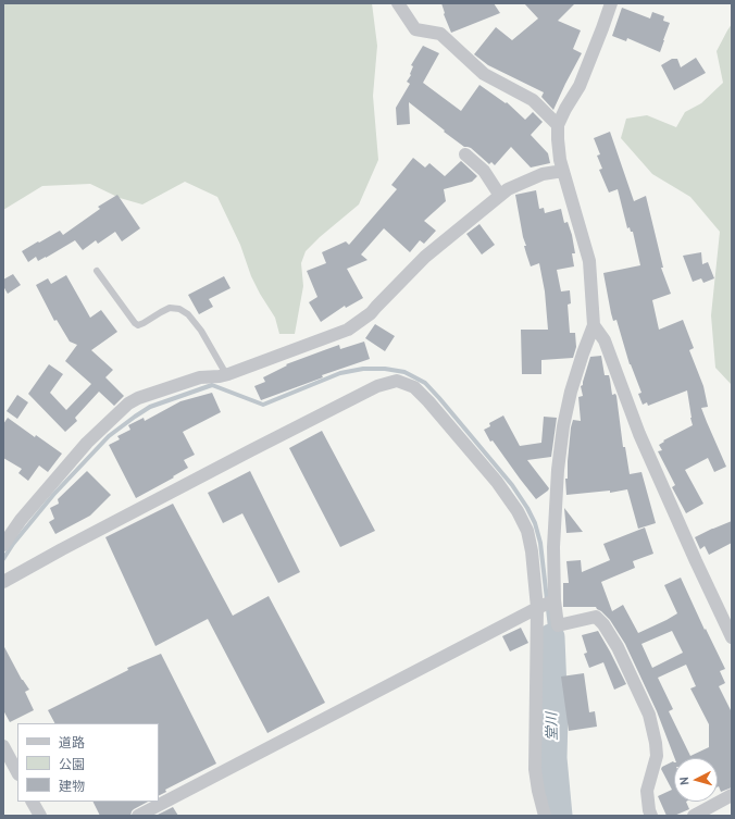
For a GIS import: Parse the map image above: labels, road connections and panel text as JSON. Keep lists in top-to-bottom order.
{
  "water": ["堂川"],
  "legend": ["道路", "公園", "建物"],
  "north": "left"
}
